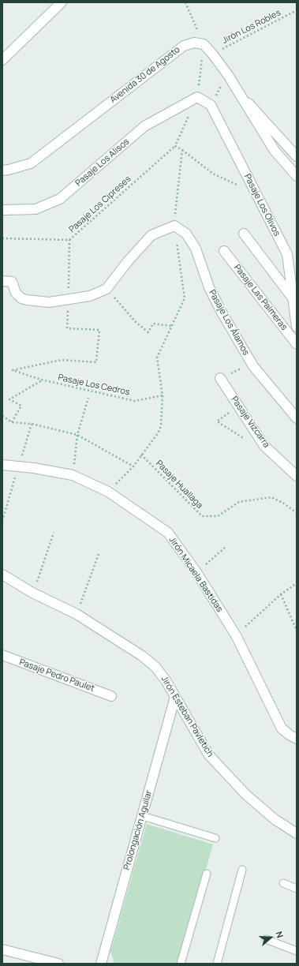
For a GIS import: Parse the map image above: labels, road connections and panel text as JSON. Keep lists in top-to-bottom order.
{
  "streets": {
    "street": [
      "Avenida 30 de Agosto",
      "Pasaje Los Alisos",
      "Pasaje Los Olivos",
      "Pasaje Las Palmeras",
      "Pasaje Los Álamos",
      "Pasaje Vizcarra",
      "Jirón Micaela Bastidas",
      "Pasaje Pedro Paulet",
      "Jirón Esteban Pavletich",
      "Prolongación Aguilar"
    ],
    "path": [
      "Jirón Los Robles",
      "Pasaje Los Cipreses",
      "Pasaje Los Cedros",
      "Pasaje Huallaga"
    ]
  },
  "crossings": [
    ["Jirón Esteban Pavletich", "Prolongación Aguilar"]
  ],
  "north": "right"
}
